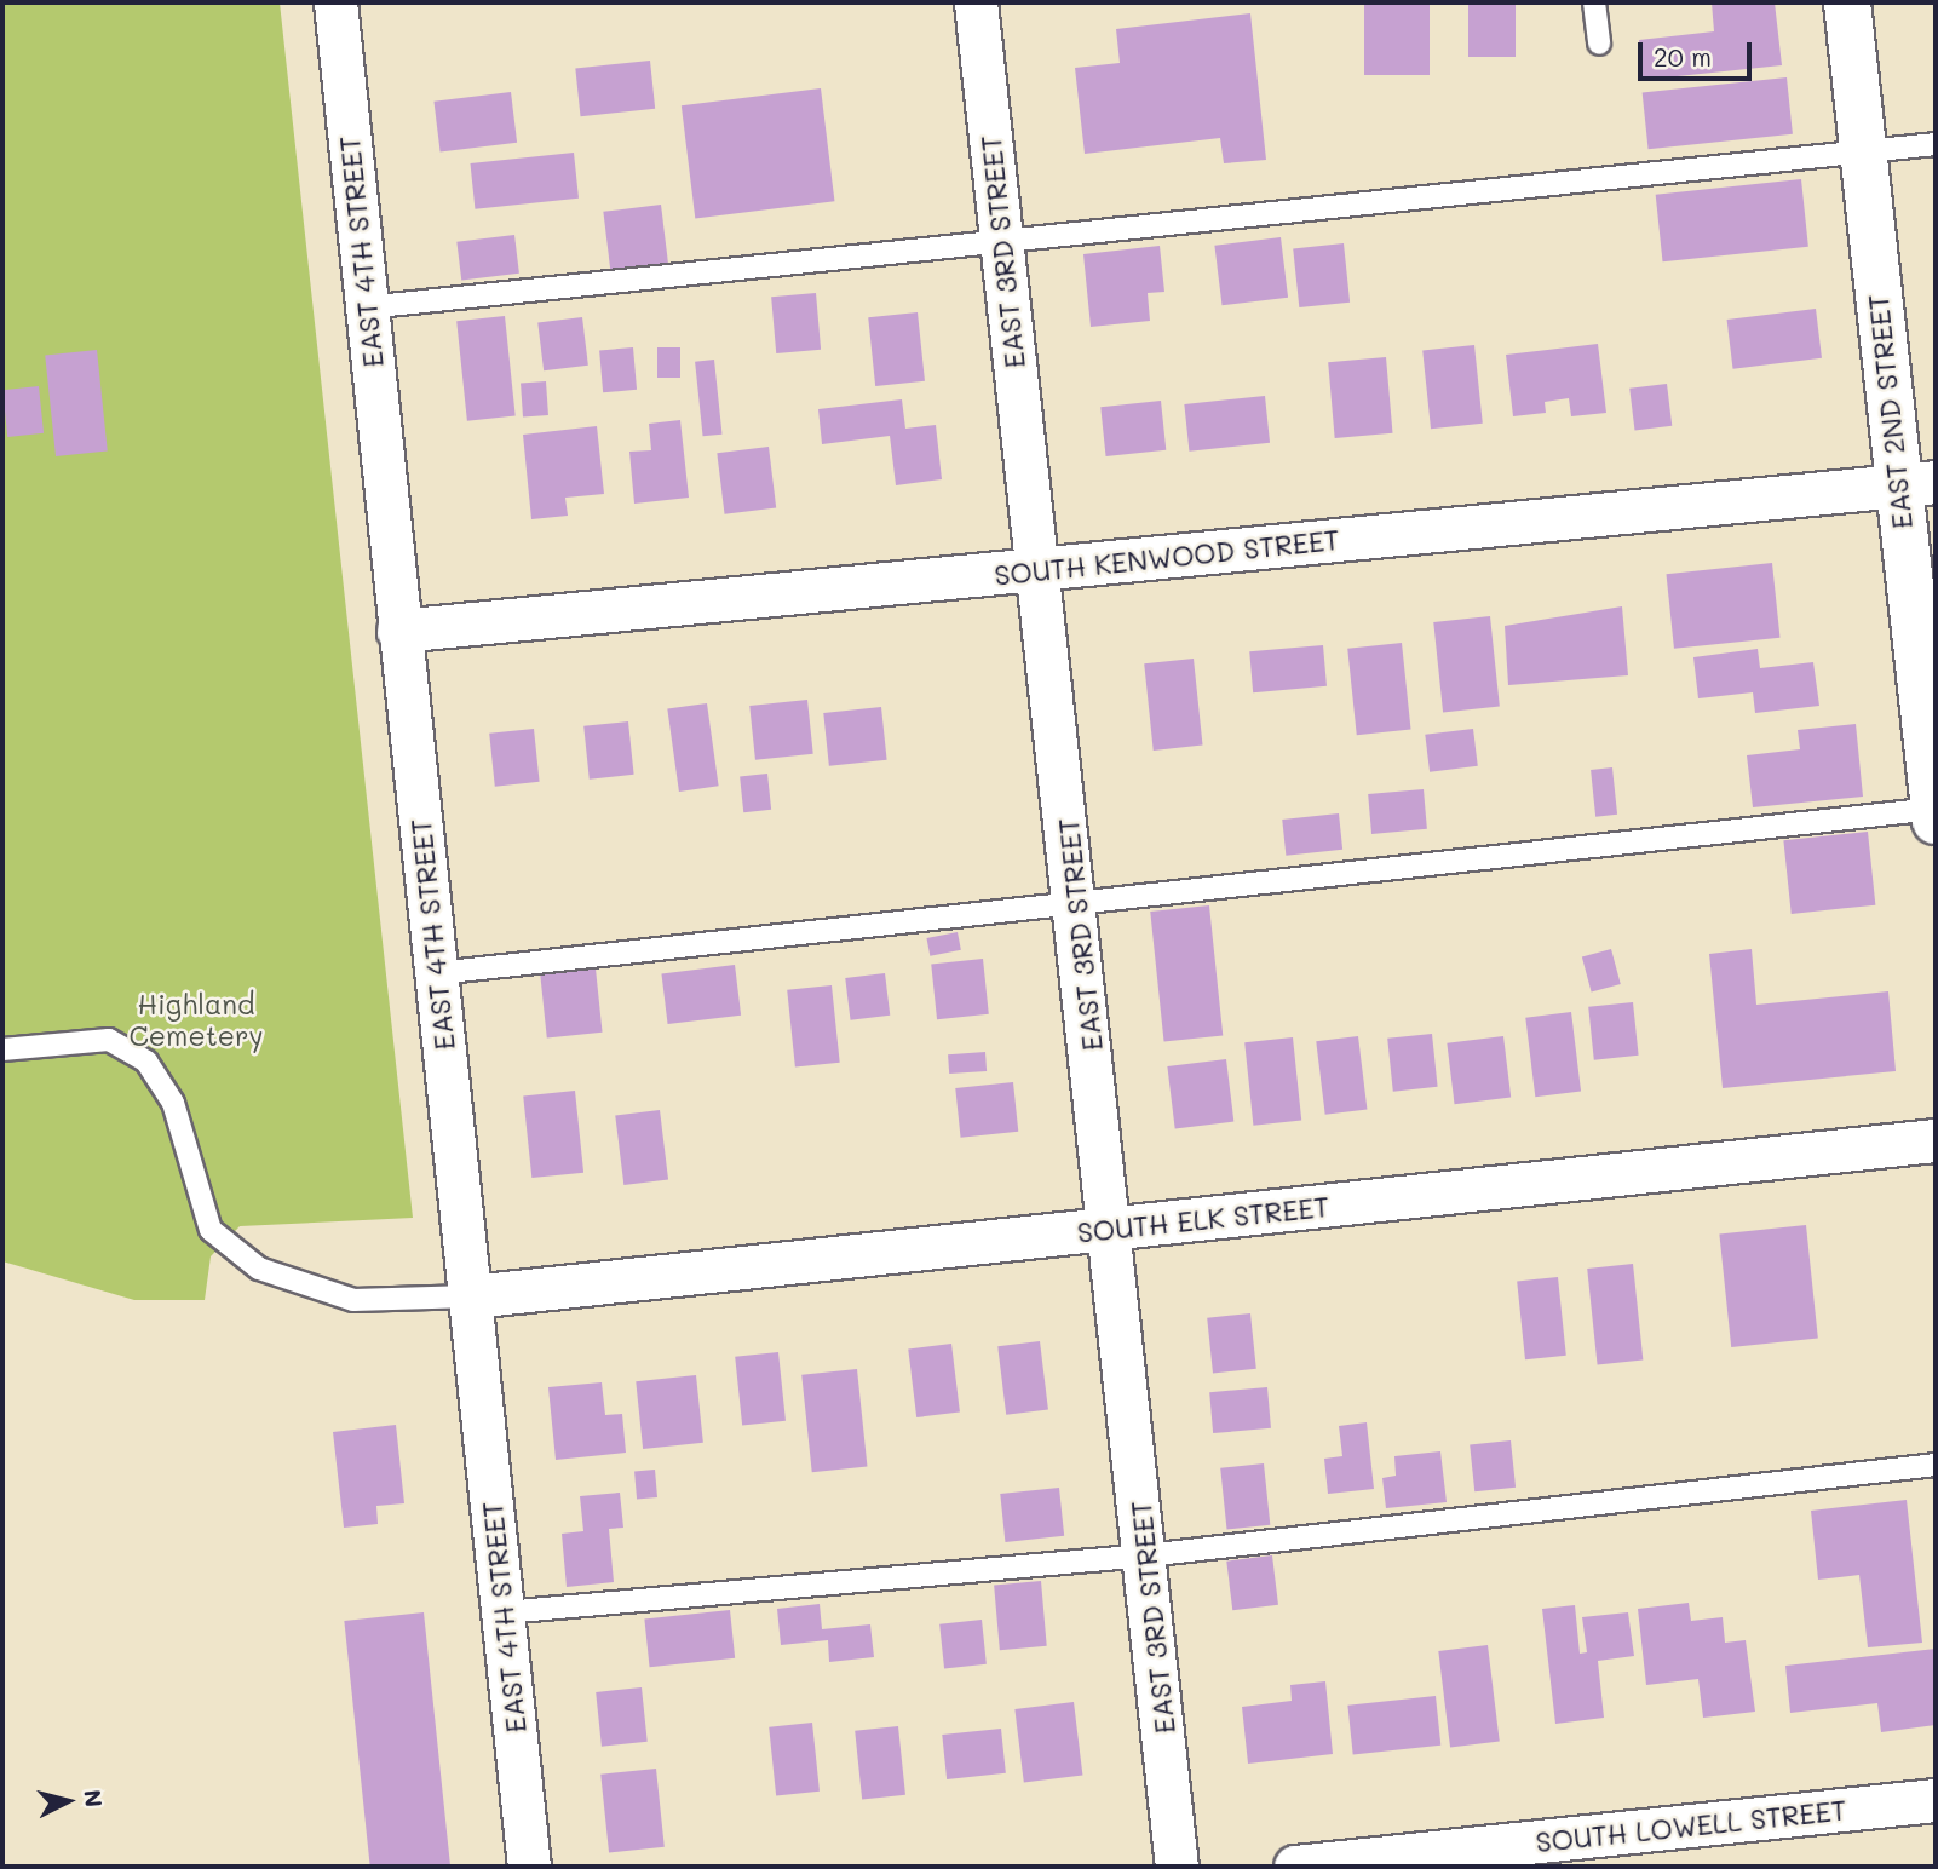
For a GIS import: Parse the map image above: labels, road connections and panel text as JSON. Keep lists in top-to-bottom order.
{
  "streets": {
    "main road": ["EAST 2ND STREET"],
    "street": [
      "EAST 4TH STREET",
      "EAST 3RD STREET",
      "SOUTH KENWOOD STREET",
      "SOUTH ELK STREET",
      "SOUTH LOWELL STREET"
    ]
  },
  "crossings": [
    ["EAST 4TH STREET", "SOUTH KENWOOD STREET"],
    ["EAST 4TH STREET", "SOUTH ELK STREET"],
    ["EAST 3RD STREET", "SOUTH KENWOOD STREET"],
    ["EAST 3RD STREET", "SOUTH ELK STREET"],
    ["EAST 2ND STREET", "SOUTH KENWOOD STREET"]
  ],
  "parks": ["Highland Cemetery"],
  "scale_bar": "20 m",
  "north": "right"
}
